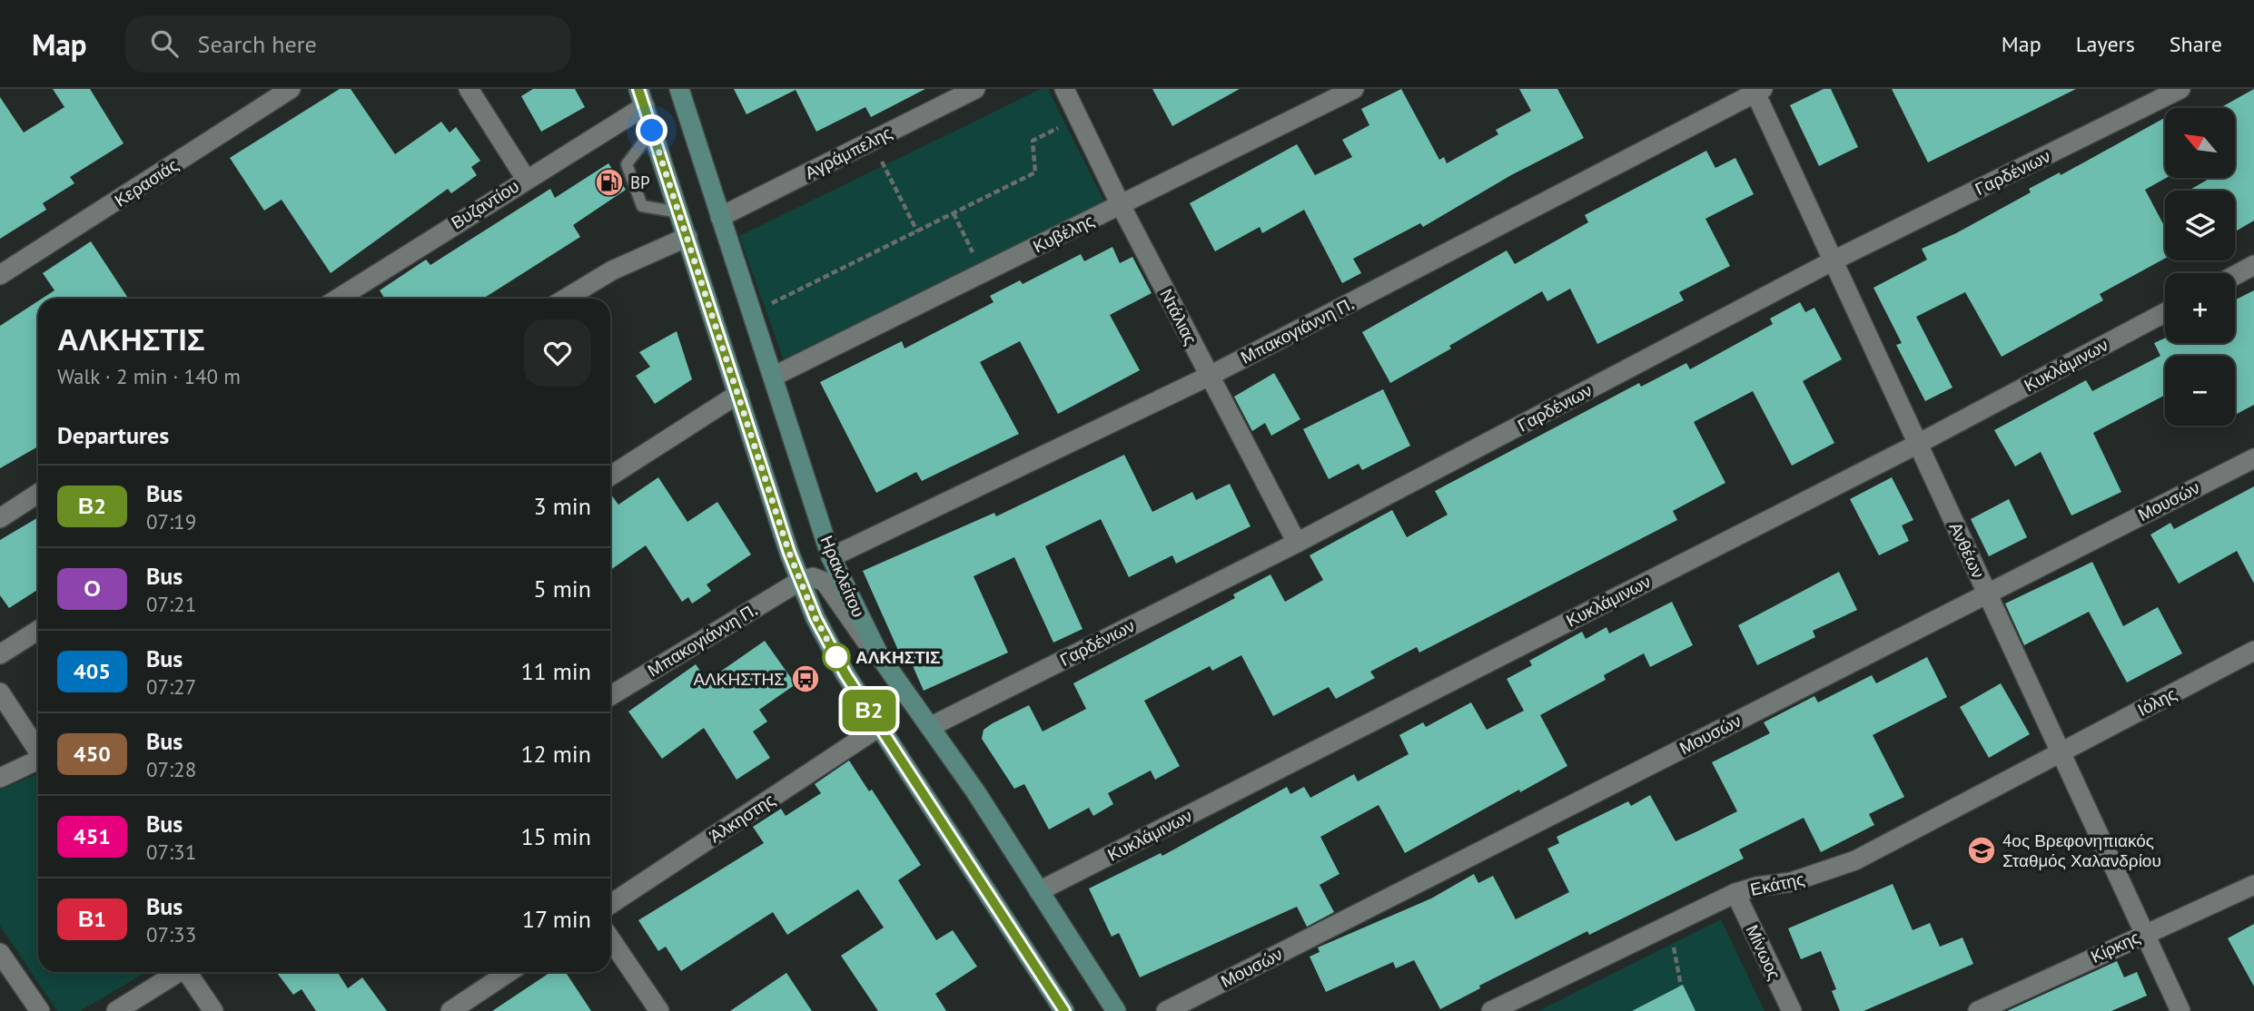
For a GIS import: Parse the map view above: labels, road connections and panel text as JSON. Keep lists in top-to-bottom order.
{
  "streets": {
    "main road": ["Ηρακλείτου"],
    "street": [
      "Αγράμπελης",
      "Γαρδένιων",
      "Κερασιάς",
      "Βυζαντίου",
      "Κυβέλης",
      "Ντάλιας",
      "Μπακογιάννη Π.",
      "Κυκλάμινων",
      "Μουσών",
      "Ανθέων",
      "Ιόλης",
      "Άλκηστης",
      "Εκάτης",
      "Κίρκης",
      "Μίνωος"
    ]
  },
  "crossings": [
    ["Αγράμπελης", "Ηρακλείτου"],
    ["Γαρδένιων", "Ντάλιας"],
    ["Γαρδένιων", "Ανθέων"],
    ["Γαρδένιων", "Ηρακλείτου"],
    ["Κυβέλης", "Ντάλιας"],
    ["Κυβέλης", "Ηρακλείτου"],
    ["Ντάλιας", "Μπακογιάννη Π."],
    ["Μπακογιάννη Π.", "Ανθέων"],
    ["Μπακογιάννη Π.", "Ηρακλείτου"],
    ["Κυκλάμινων", "Ανθέων"],
    ["Κυκλάμινων", "Ηρακλείτου"],
    ["Μουσών", "Ανθέων"],
    ["Ανθέων", "Ιόλης"],
    ["Ανθέων", "Εκάτης"],
    ["Ανθέων", "Κίρκης"],
    ["Ιόλης", "Εκάτης"],
    ["Εκάτης", "Μίνωος"]
  ],
  "places": {
    "fuel station": ["BP"],
    "other": ["ΑΛΚΗΣΤΙΣ"],
    "bus stop": ["ΑΛΚΗΣΤΗΣ"],
    "school or university": ["4ος Βρεφονηπιακός Σταθμός Χαλανδρίου"]
  },
  "lines": ["bus line Β2"],
  "north": "top left",
  "page": {
    "header": "Map",
    "search": "Search here",
    "nav": ["Map", "Layers", "Share"],
    "on_map": "Β2",
    "map_buttons": ["+", "−"],
    "heading": [
      ["ΑΛΚΗΣΤΙΣ", "Walk · 2 min · 140 m"],
      "Departures"
    ],
    "list": [
      {
        "mark": "Β2",
        "name": "Bus",
        "note": "07:19",
        "value": "3 min"
      },
      {
        "mark": "Ο",
        "name": "Bus",
        "note": "07:21",
        "value": "5 min"
      },
      {
        "mark": "405",
        "name": "Bus",
        "note": "07:27",
        "value": "11 min"
      },
      {
        "mark": "450",
        "name": "Bus",
        "note": "07:28",
        "value": "12 min"
      },
      {
        "mark": "451",
        "name": "Bus",
        "note": "07:31",
        "value": "15 min"
      },
      {
        "mark": "Β1",
        "name": "Bus",
        "note": "07:33",
        "value": "17 min"
      }
    ]
  }
}
